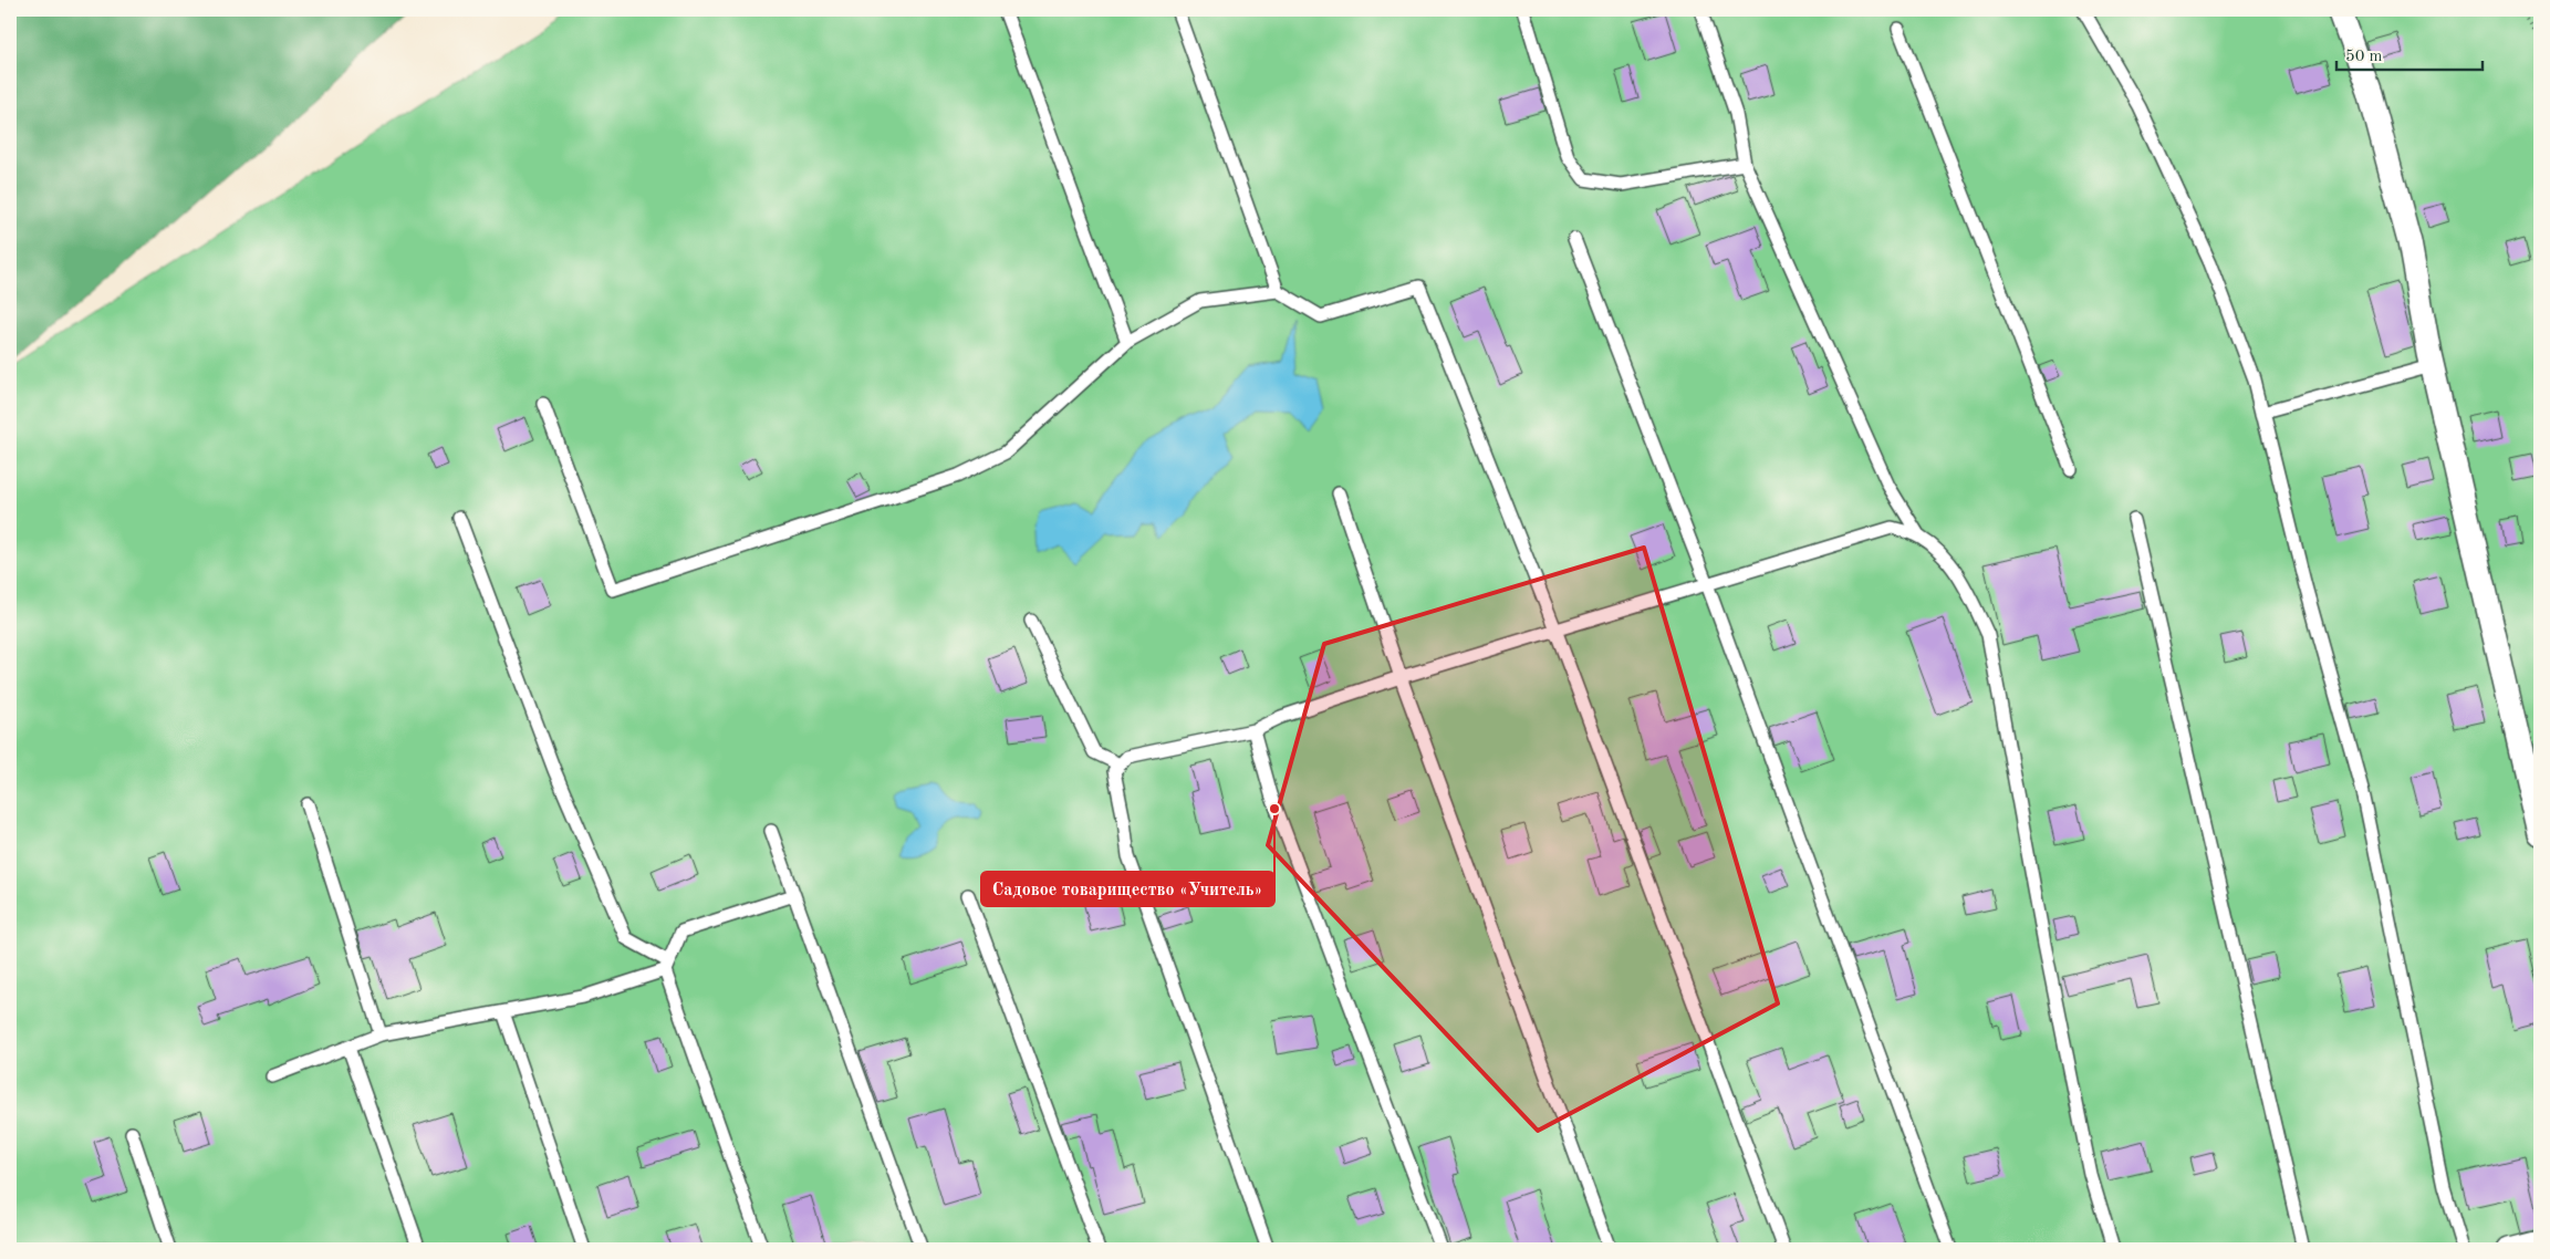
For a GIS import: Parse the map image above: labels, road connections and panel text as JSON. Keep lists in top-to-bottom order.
{
  "places": ["Садовое товарищество «Учитель»"],
  "scale_bar": "50 m"
}
